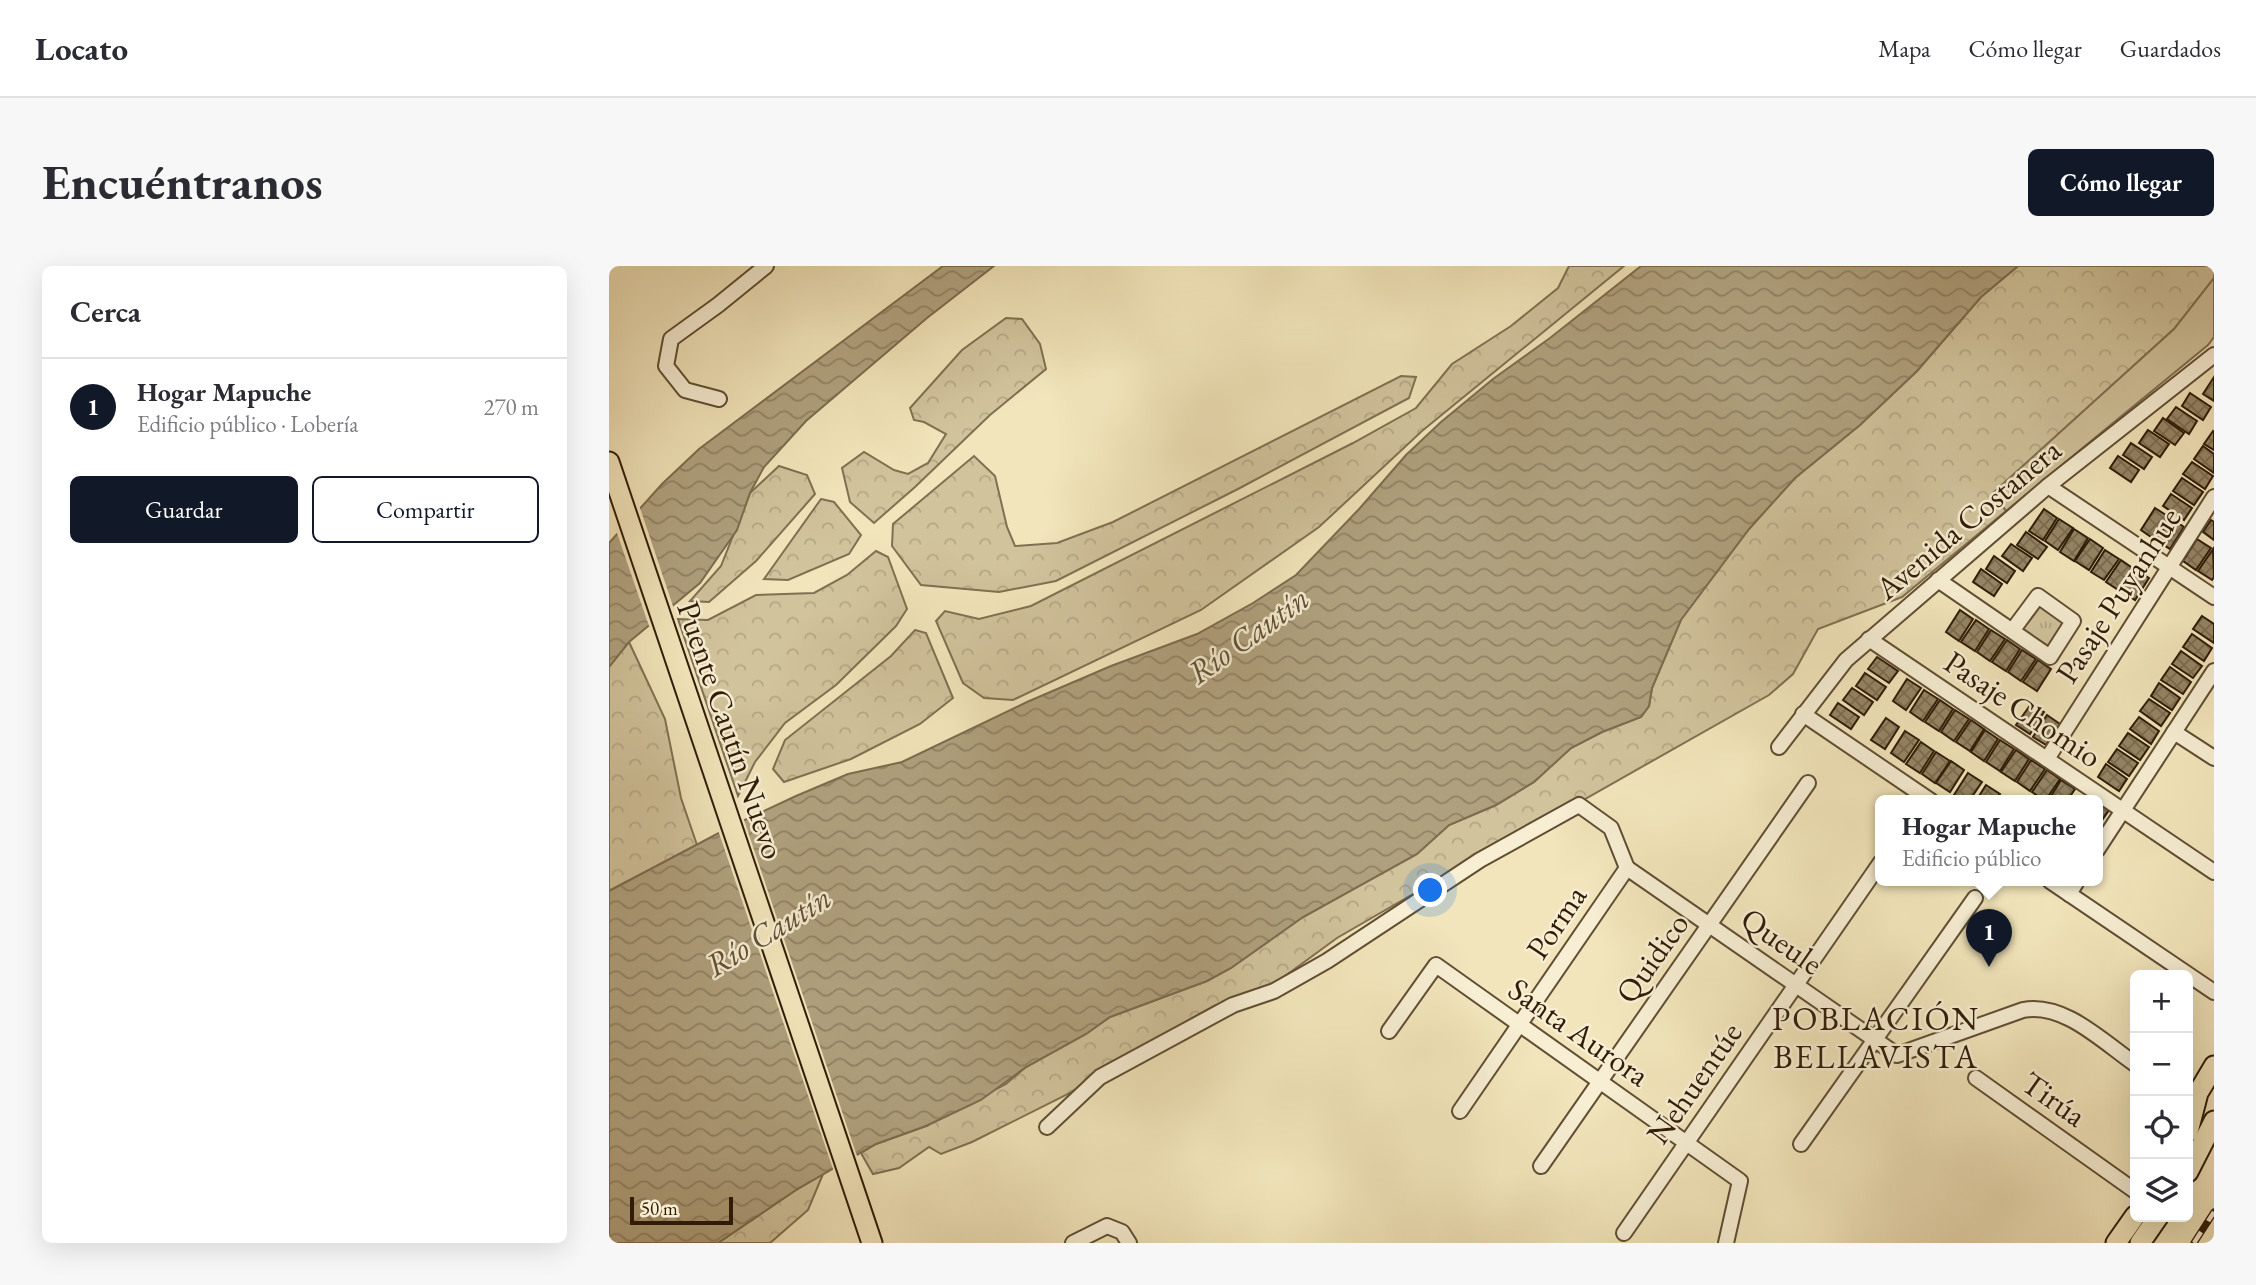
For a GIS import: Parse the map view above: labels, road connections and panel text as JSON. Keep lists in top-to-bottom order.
{
  "streets": {
    "main road": ["Puente Cautín Nuevo"],
    "street": [
      "Avenida Costanera",
      "Pasaje Puyanhue",
      "Pasaje Chomio",
      "Porma",
      "Queule",
      "Quidico",
      "Santa Aurora",
      "Nehuentúe",
      "Tirúa"
    ]
  },
  "crossings": [
    ["Avenida Costanera", "Pasaje Chomio"],
    ["Pasaje Puyanhue", "Pasaje Chomio"],
    ["Porma", "Queule"],
    ["Porma", "Santa Aurora"],
    ["Queule", "Quidico"],
    ["Queule", "Nehuentúe"],
    ["Quidico", "Santa Aurora"],
    ["Santa Aurora", "Nehuentúe"]
  ],
  "districts": ["POBLACIÓN BELLAVISTA"],
  "water": ["Río Cautín"],
  "scale_bar": "50 m",
  "page": {
    "header": "Locato",
    "nav": ["Mapa", "Cómo llegar", "Guardados"],
    "buttons": [
      "Cómo llegar",
      ["Guardar", "Compartir"]
    ],
    "title": "Encuéntranos",
    "heading": "Cerca",
    "list": [
      {
        "mark": "1",
        "name": "Hogar Mapuche",
        "note": "Edificio público · Lobería",
        "value": "270 m"
      }
    ],
    "popup": ["Hogar Mapuche", "Edificio público"],
    "pins": "1",
    "map_buttons": ["+", "−"],
    "scale": "50 m"
  }
}
